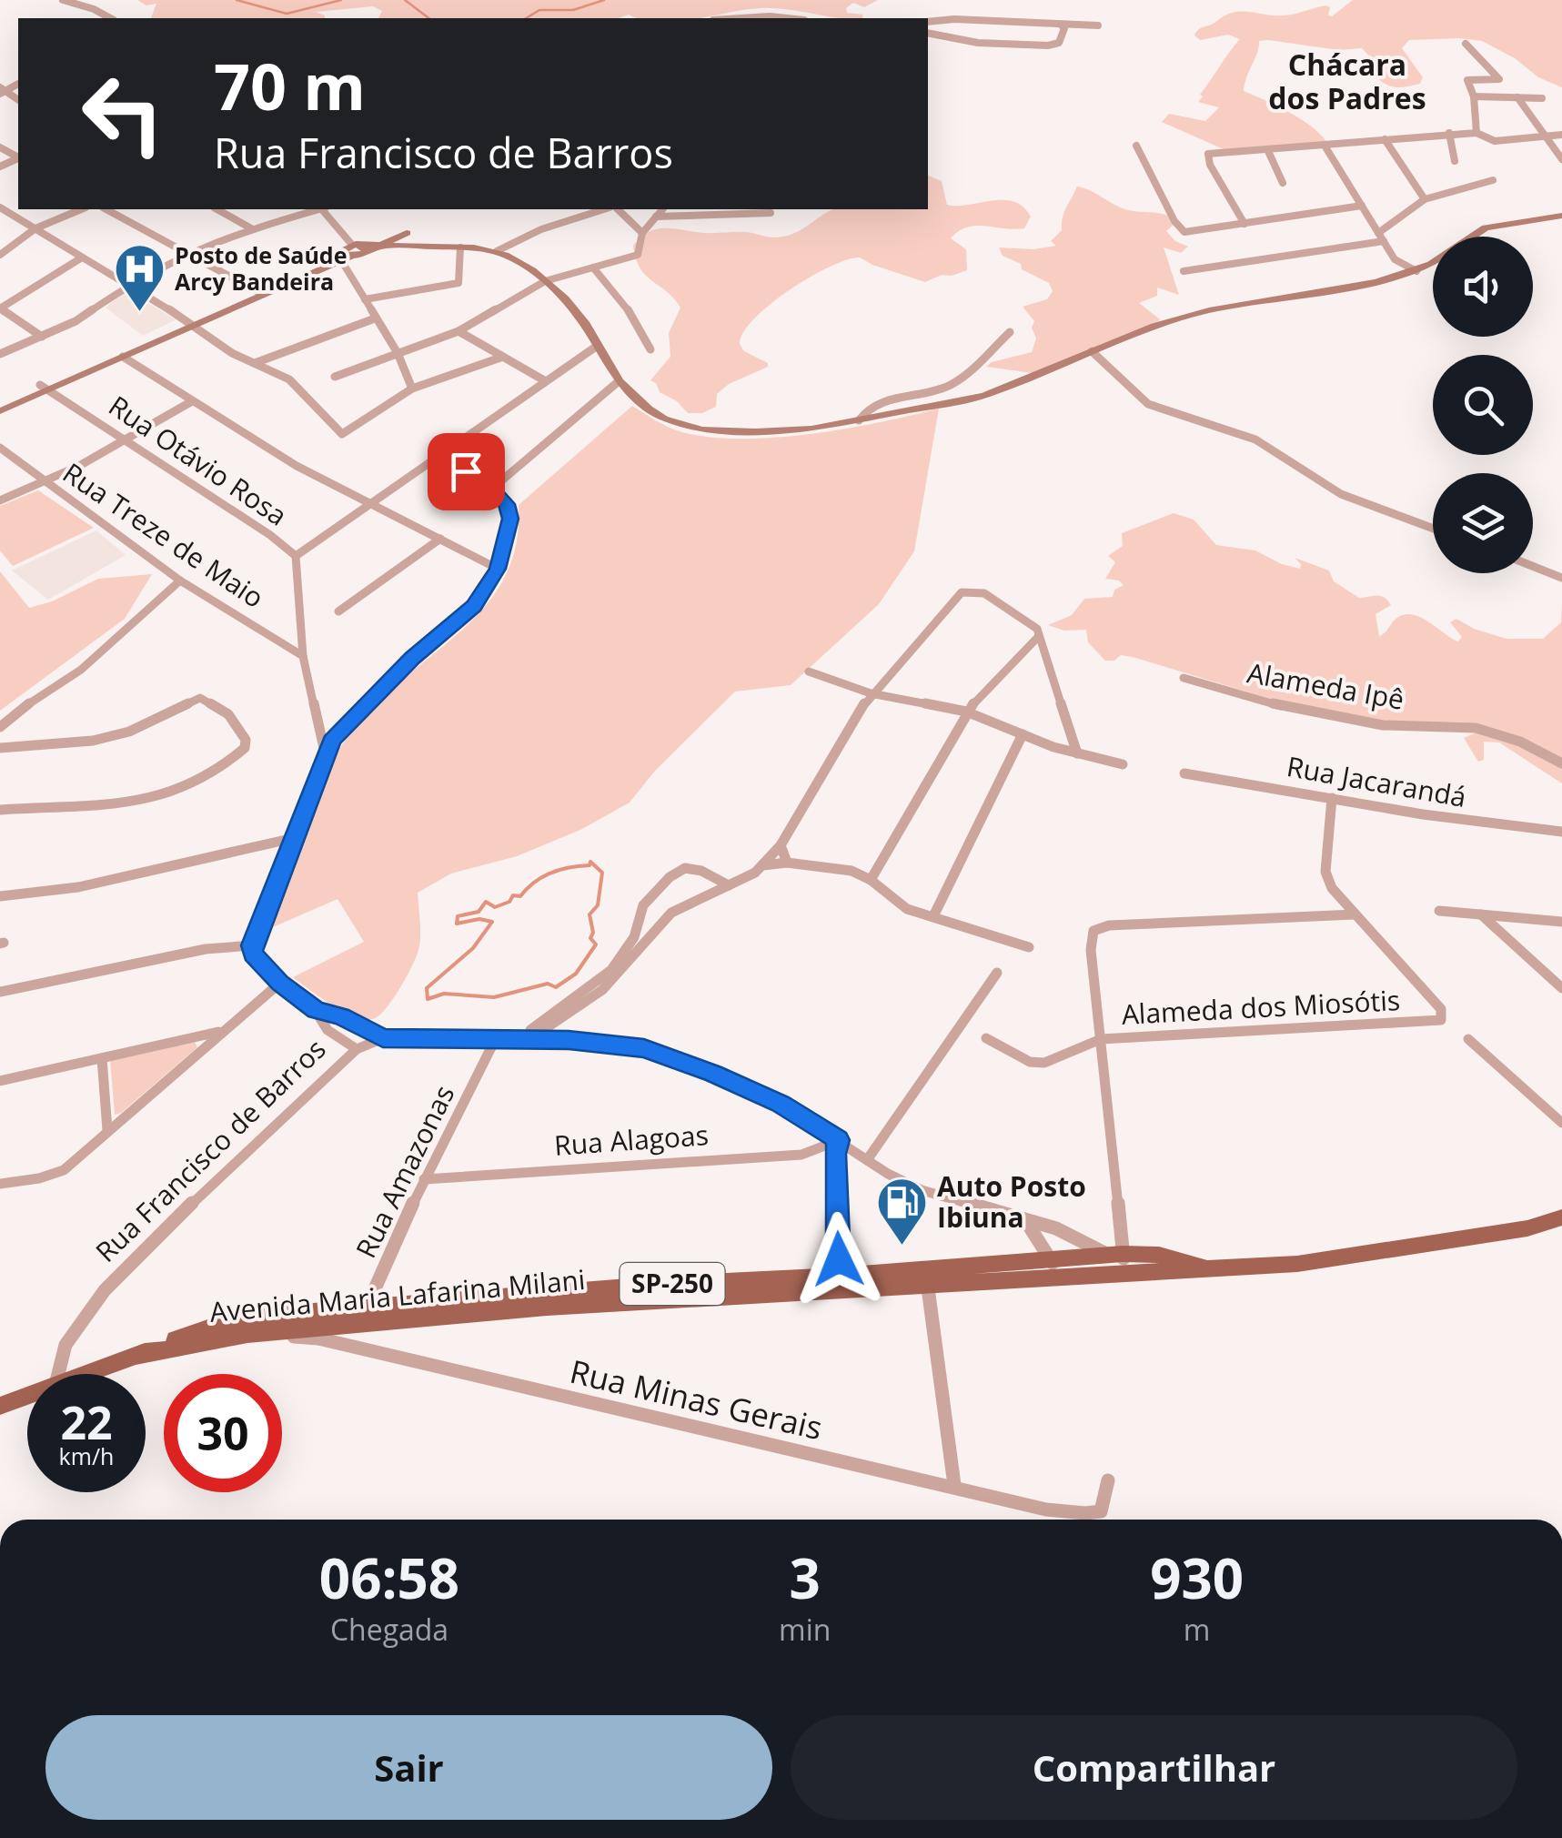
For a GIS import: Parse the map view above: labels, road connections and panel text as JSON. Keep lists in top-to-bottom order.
{
  "streets": {
    "main road": ["SP-250", "Avenida Maria Lafarina Milani"],
    "street": [
      "Rua Otávio Rosa",
      "Rua Treze de Maio",
      "Alameda Ipê",
      "Rua Jacarandá",
      "Alameda dos Miosótis",
      "Rua Alagoas",
      "Rua Francisco de Barros",
      "Rua Amazonas",
      "Rua Minas Gerais"
    ]
  },
  "crossings": [
    ["Rua Otávio Rosa", "Rua Treze de Maio"],
    ["Rua Alagoas", "Rua Francisco de Barros"],
    ["Rua Alagoas", "Rua Amazonas"],
    ["Rua Francisco de Barros", "Rua Amazonas"],
    ["Rua Francisco de Barros", "Avenida Maria Lafarina Milani"],
    ["Rua Amazonas", "Avenida Maria Lafarina Milani"],
    ["Avenida Maria Lafarina Milani", "Rua Minas Gerais"]
  ],
  "districts": ["Chácara dos Padres"],
  "places": {
    "hospital": ["Posto de Saúde Arcy Bandeira"],
    "fuel station": ["Auto Posto Ibiuna"]
  },
  "page": {
    "turn": ["70 m", "Rua Francisco de Barros"],
    "speed": "22 km/h",
    "limit": "30",
    "eta": [
      "06:58",
      "Chegada",
      "3",
      "min",
      "930",
      "m"
    ],
    "buttons": ["Sair", "Compartilhar"]
  }
}
